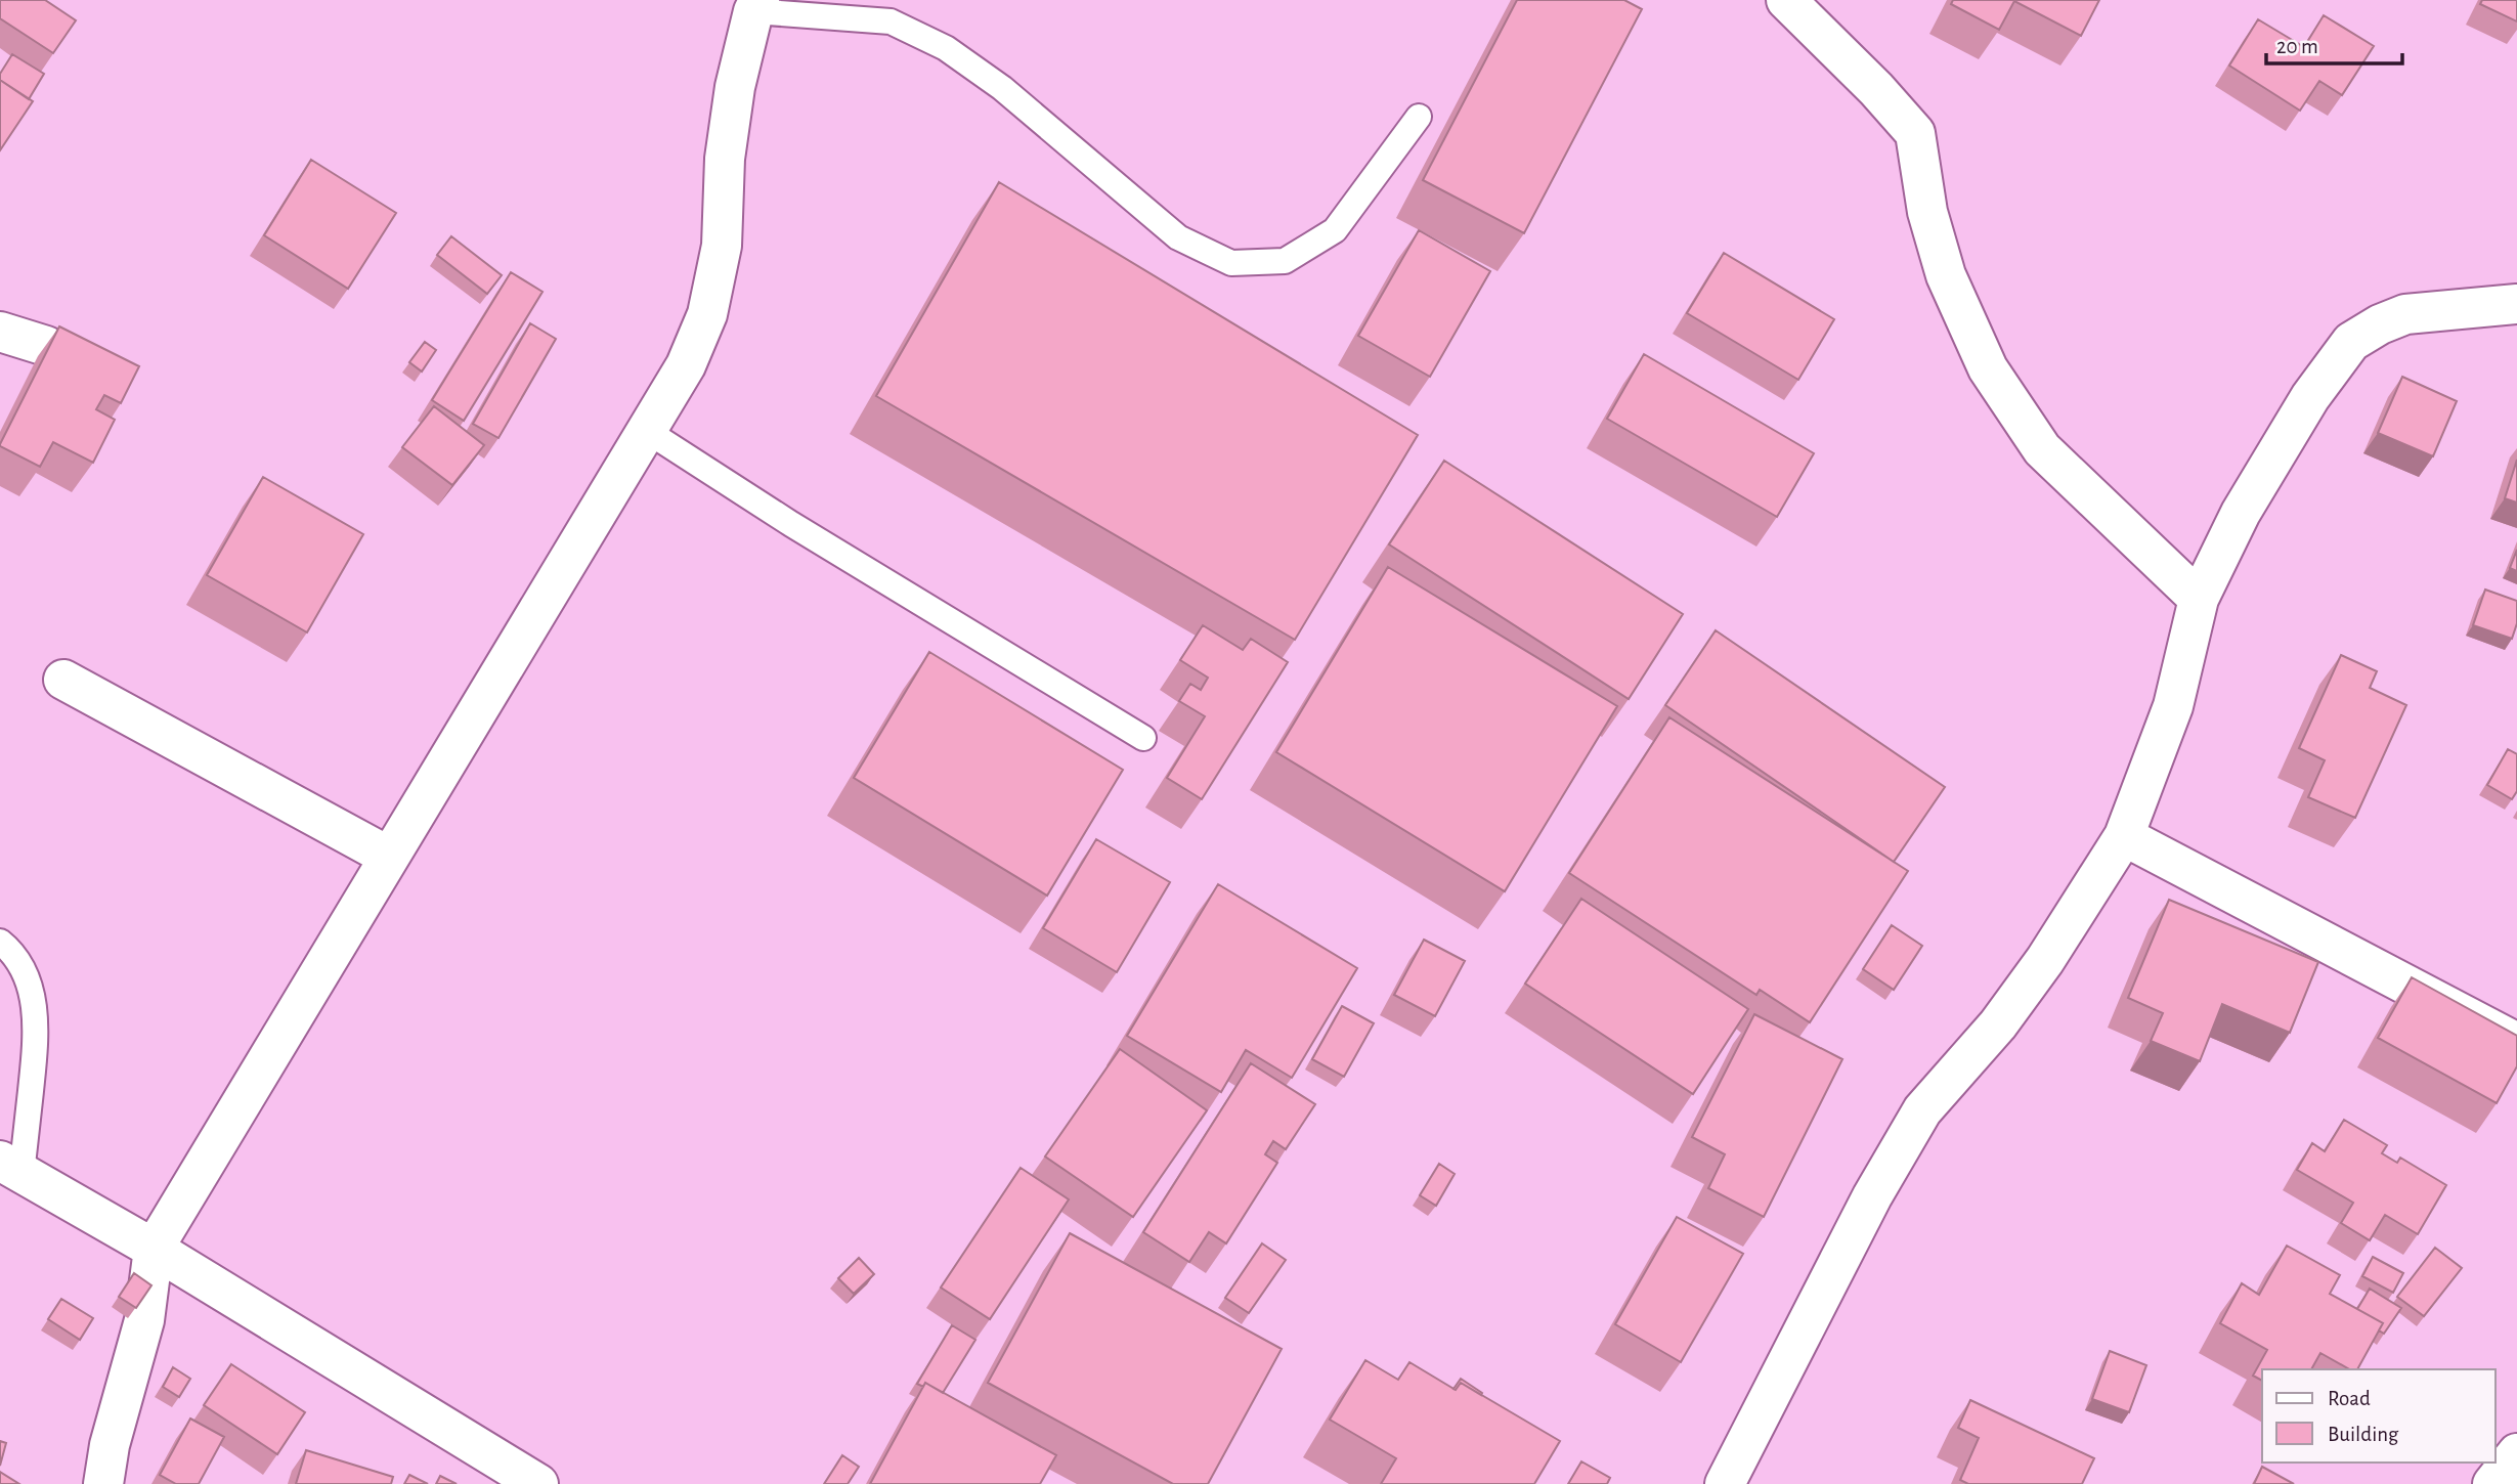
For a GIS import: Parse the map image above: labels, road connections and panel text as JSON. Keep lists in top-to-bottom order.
{
  "legend": ["Road", "Building"],
  "scale_bar": "20 m"
}
